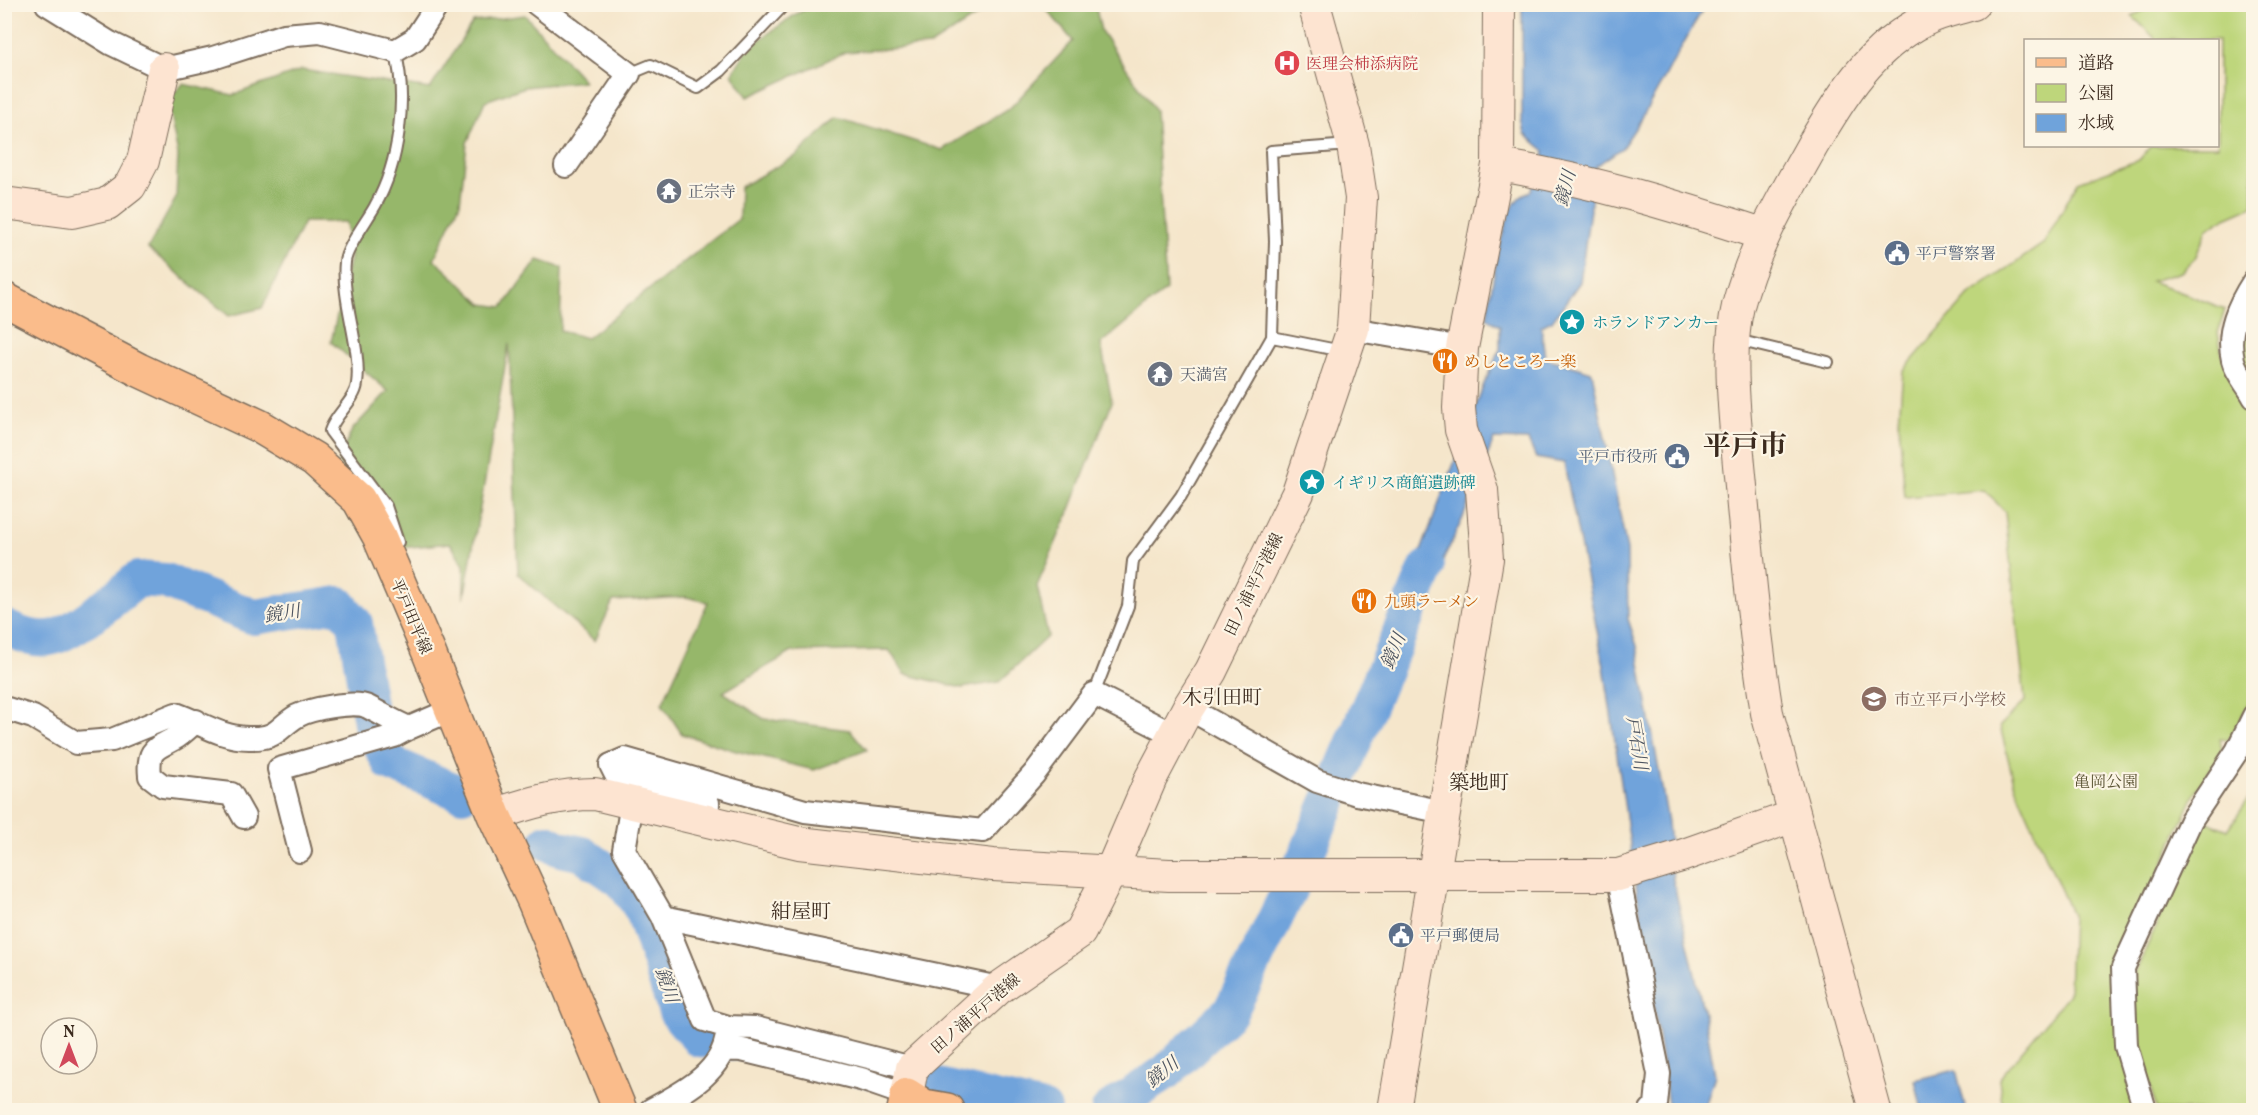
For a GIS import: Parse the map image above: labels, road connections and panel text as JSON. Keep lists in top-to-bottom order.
{
  "streets": {
    "main road": ["平戸田平線"],
    "street": ["田ノ浦平戸港線"]
  },
  "districts": [
    "平戸市",
    "木引田町",
    "築地町",
    "紺屋町"
  ],
  "water": ["鏡川", "戸石川"],
  "parks": ["亀岡公園"],
  "places": {
    "hospital": ["医理会柿添病院"],
    "temple": ["正宗寺", "天満宮"],
    "public building": ["平戸警察署", "平戸市役所", "平戸郵便局"],
    "place": ["ホランドアンカー", "イギリス商館遺跡碑"],
    "restaurant": ["めしところ一楽", "九頭ラーメン"],
    "school or university": ["市立平戸小学校"]
  },
  "legend": ["道路", "公園", "水域"],
  "north": "top"
}
